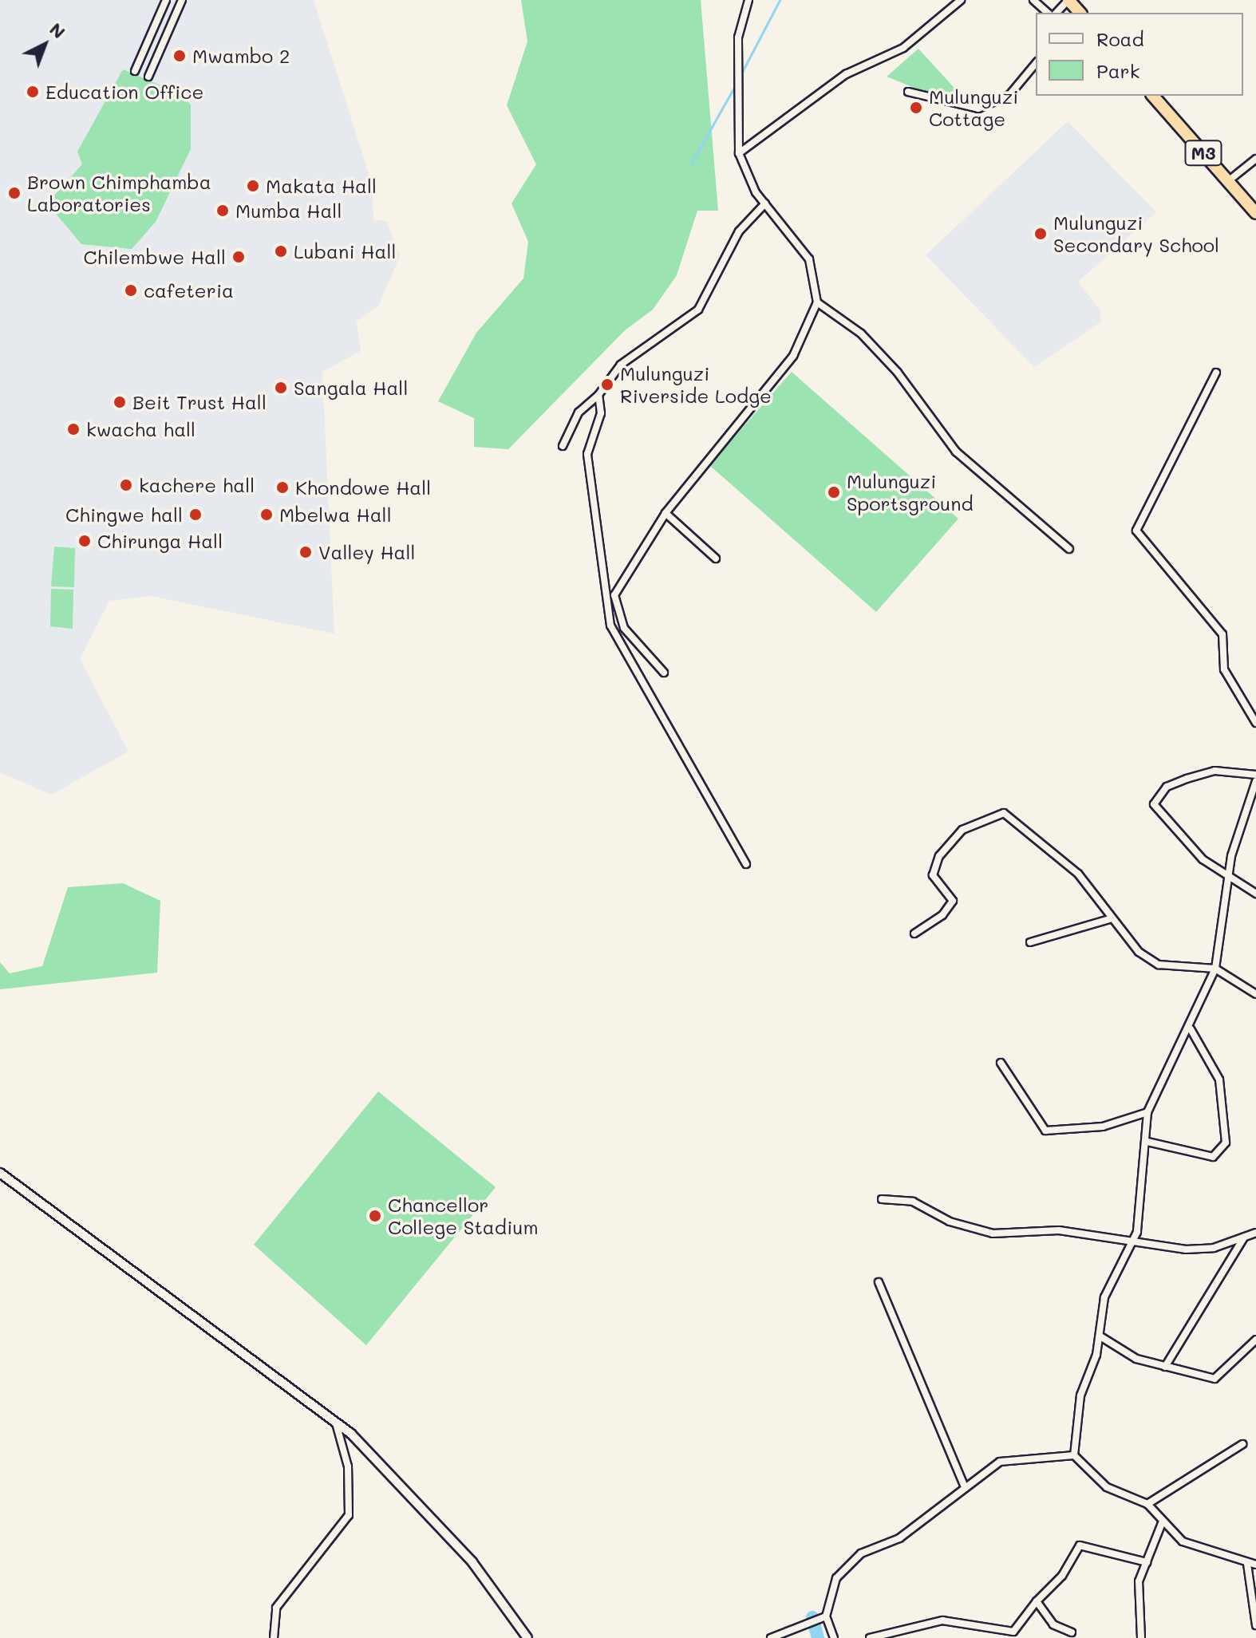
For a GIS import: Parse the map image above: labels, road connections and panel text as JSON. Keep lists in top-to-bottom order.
{
  "streets": {
    "highway": ["M3"]
  },
  "places": [
    "Mwambo 2",
    "Education Office",
    "Mulunguzi Cottage",
    "Makata Hall",
    "Brown Chimphamba Laboratories",
    "Mumba Hall",
    "Mulunguzi Secondary School",
    "Lubani Hall",
    "Chilembwe Hall",
    "cafeteria",
    "Mulunguzi Riverside Lodge",
    "Sangala Hall",
    "Beit Trust Hall",
    "kwacha hall",
    "kachere hall",
    "Khondowe Hall",
    "Mulunguzi Sportsground",
    "Chingwe hall",
    "Mbelwa Hall",
    "Chirunga Hall",
    "Valley Hall",
    "Chancellor College Stadium"
  ],
  "legend": ["Road", "Park"],
  "north": "top right"
}
